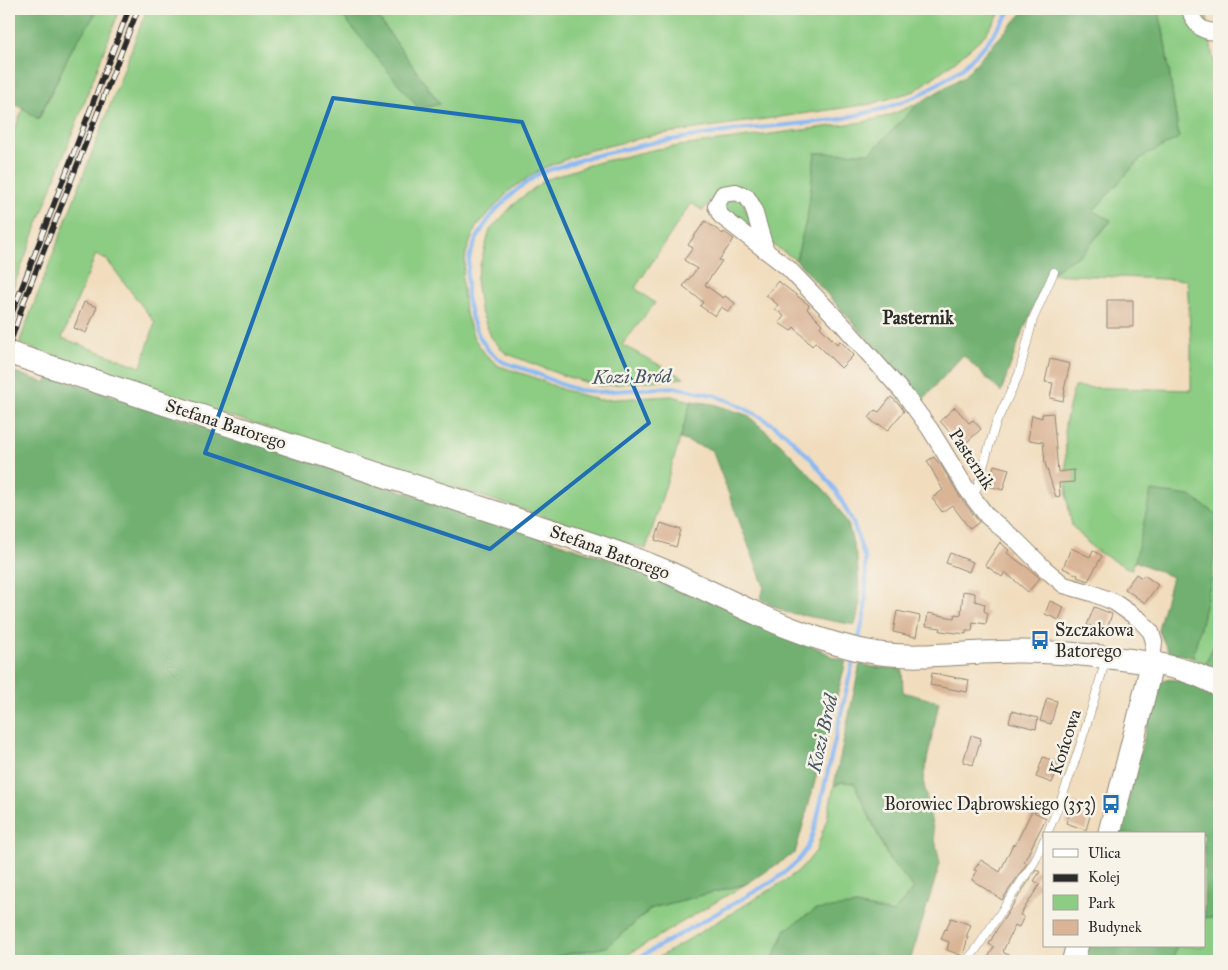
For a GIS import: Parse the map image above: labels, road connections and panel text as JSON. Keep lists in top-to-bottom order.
{
  "streets": {
    "street": ["Stefana Batorego", "Pasternik"],
    "lane": ["Końcowa"]
  },
  "crossings": [
    ["Stefana Batorego", "Pasternik"],
    ["Stefana Batorego", "Końcowa"]
  ],
  "districts": ["Pasternik"],
  "water": ["Kozi Bród"],
  "places": {
    "bus stop": ["Szczakowa Batorego", "Borowiec Dąbrowskiego (353)"]
  },
  "legend": [
    "Ulica",
    "Kolej",
    "Park",
    "Budynek"
  ]
}
